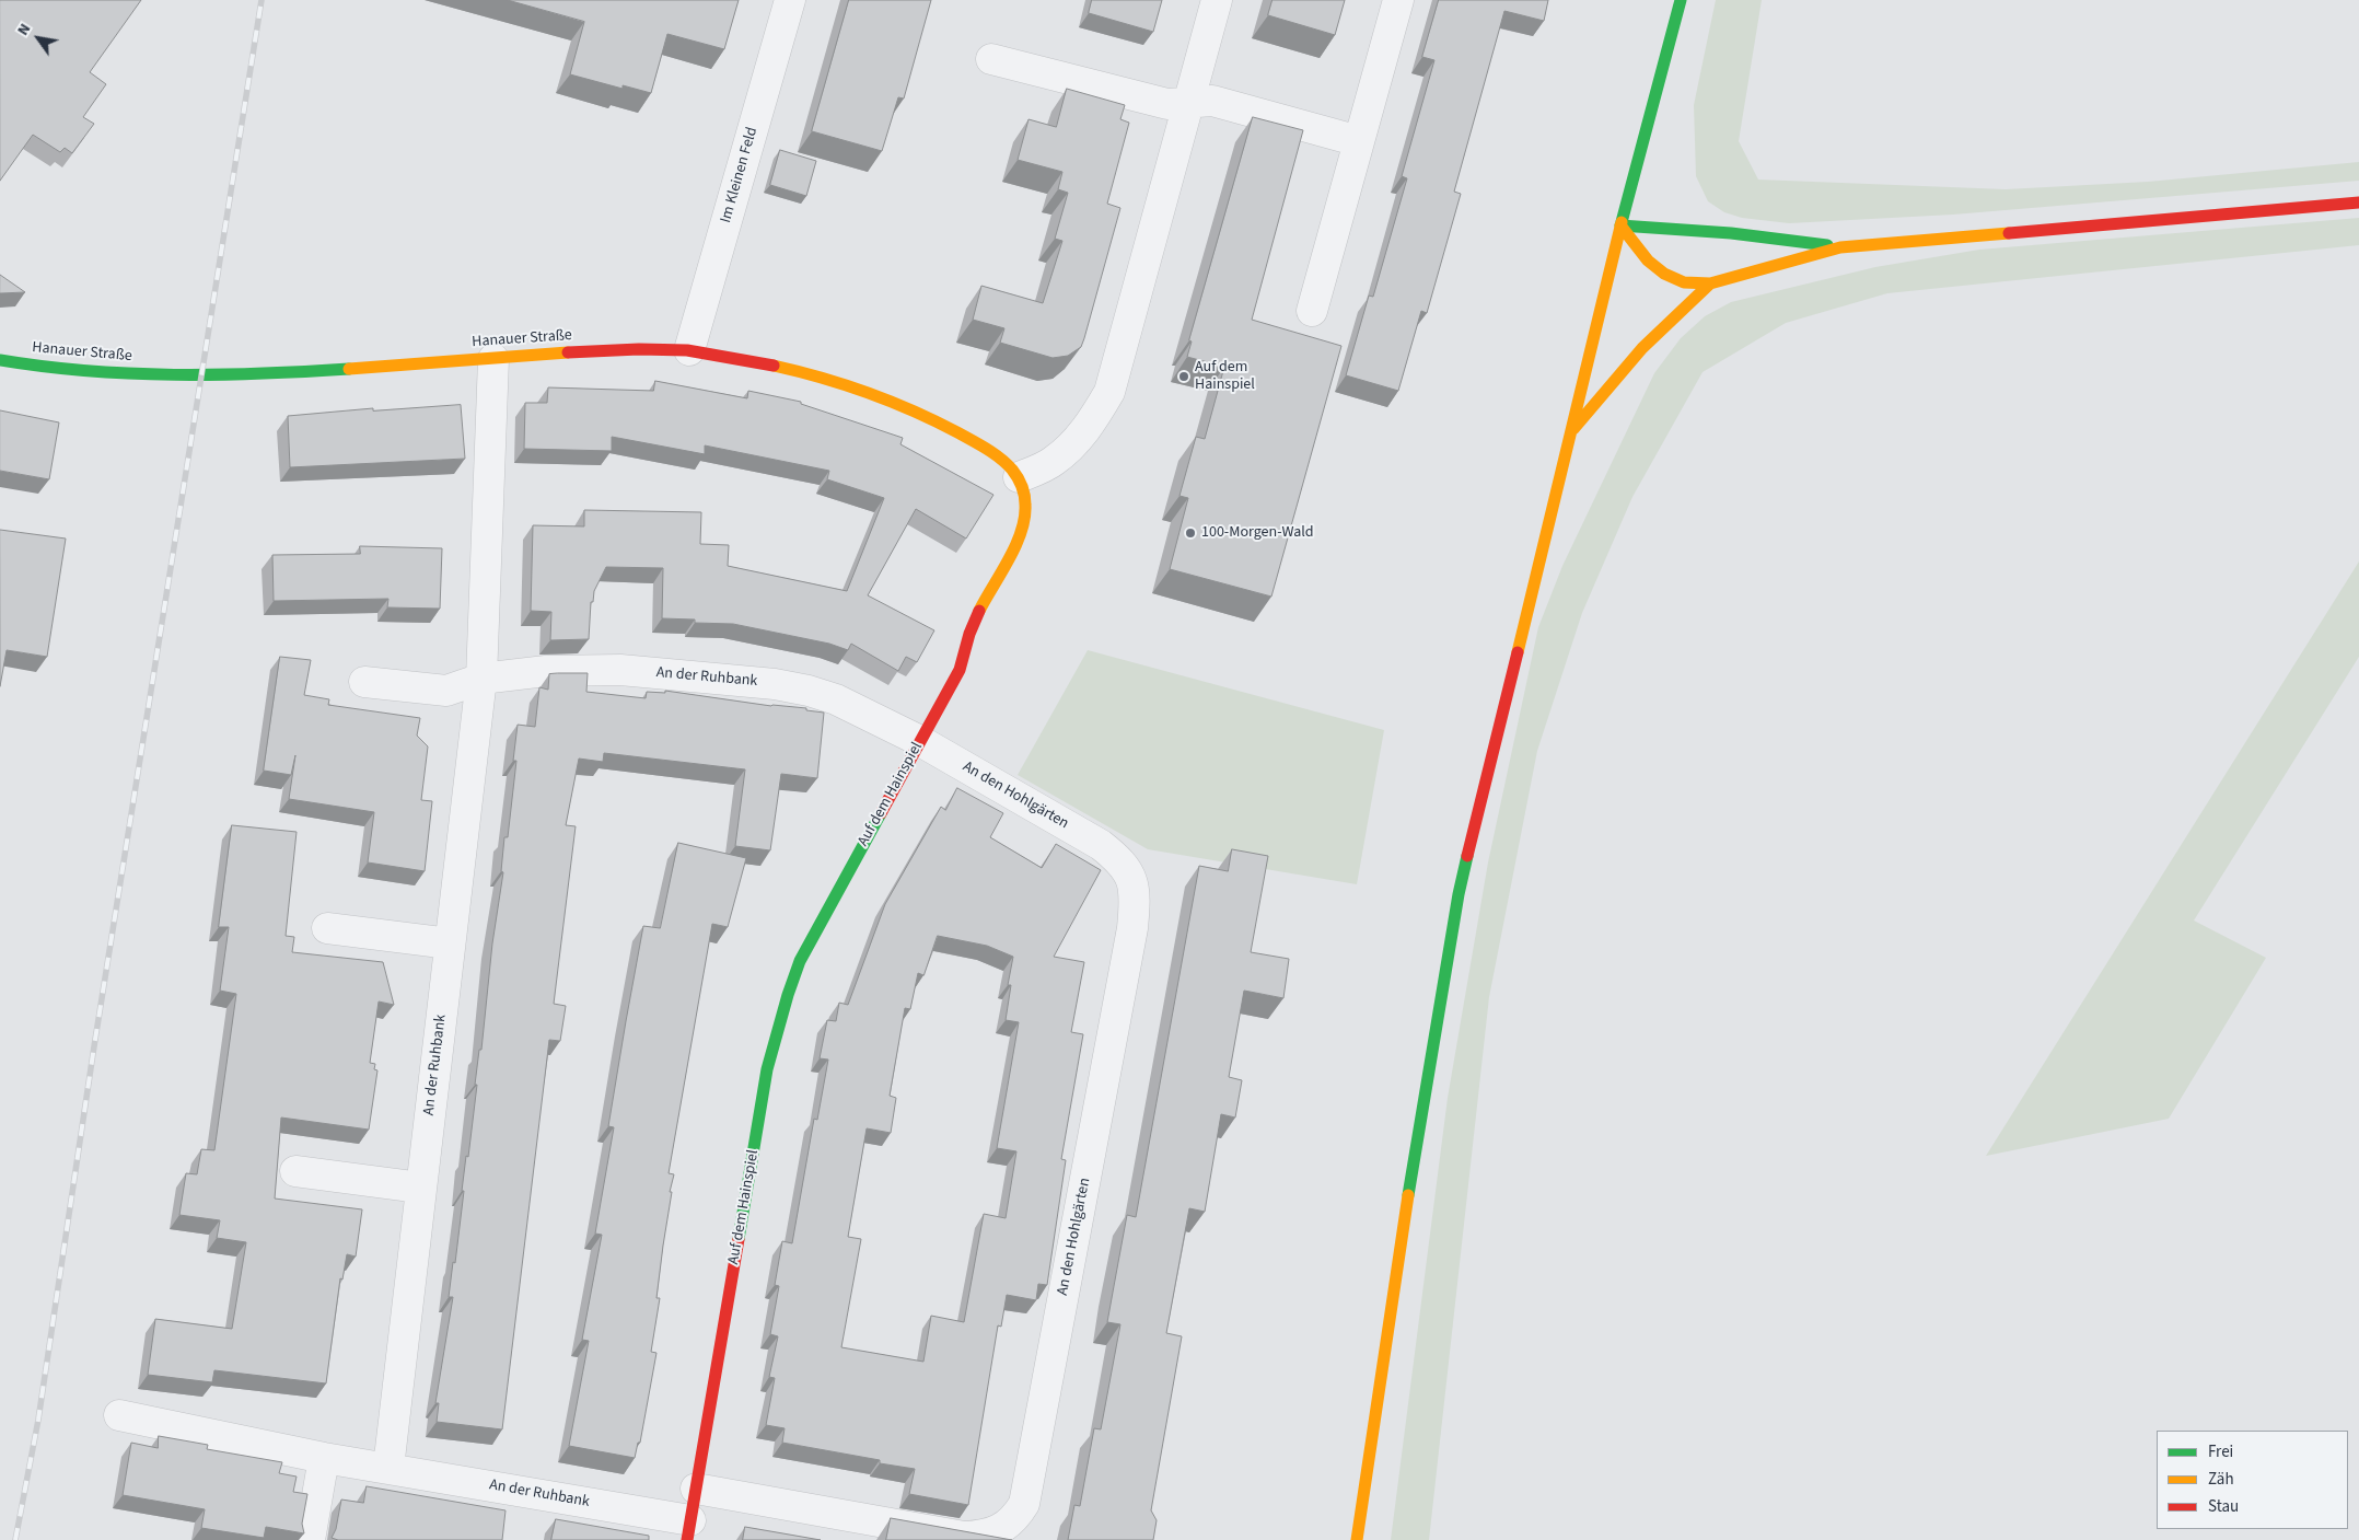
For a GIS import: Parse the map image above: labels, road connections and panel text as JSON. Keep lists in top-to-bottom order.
{
  "streets": {
    "street": [
      "Im Kleinen Feld",
      "Hanauer Straße",
      "An der Ruhbank",
      "Auf dem Hainspiel",
      "An den Hohlgärten"
    ]
  },
  "crossings": [
    ["Im Kleinen Feld", "Hanauer Straße"],
    ["Hanauer Straße", "An der Ruhbank"],
    ["Hanauer Straße", "Auf dem Hainspiel"],
    ["An der Ruhbank", "Auf dem Hainspiel"],
    ["An der Ruhbank", "An den Hohlgärten"],
    ["Auf dem Hainspiel", "An den Hohlgärten"]
  ],
  "places": ["Auf dem Hainspiel", "100-Morgen-Wald"],
  "legend": ["Frei", "Zäh", "Stau"],
  "north": "top left"
}
